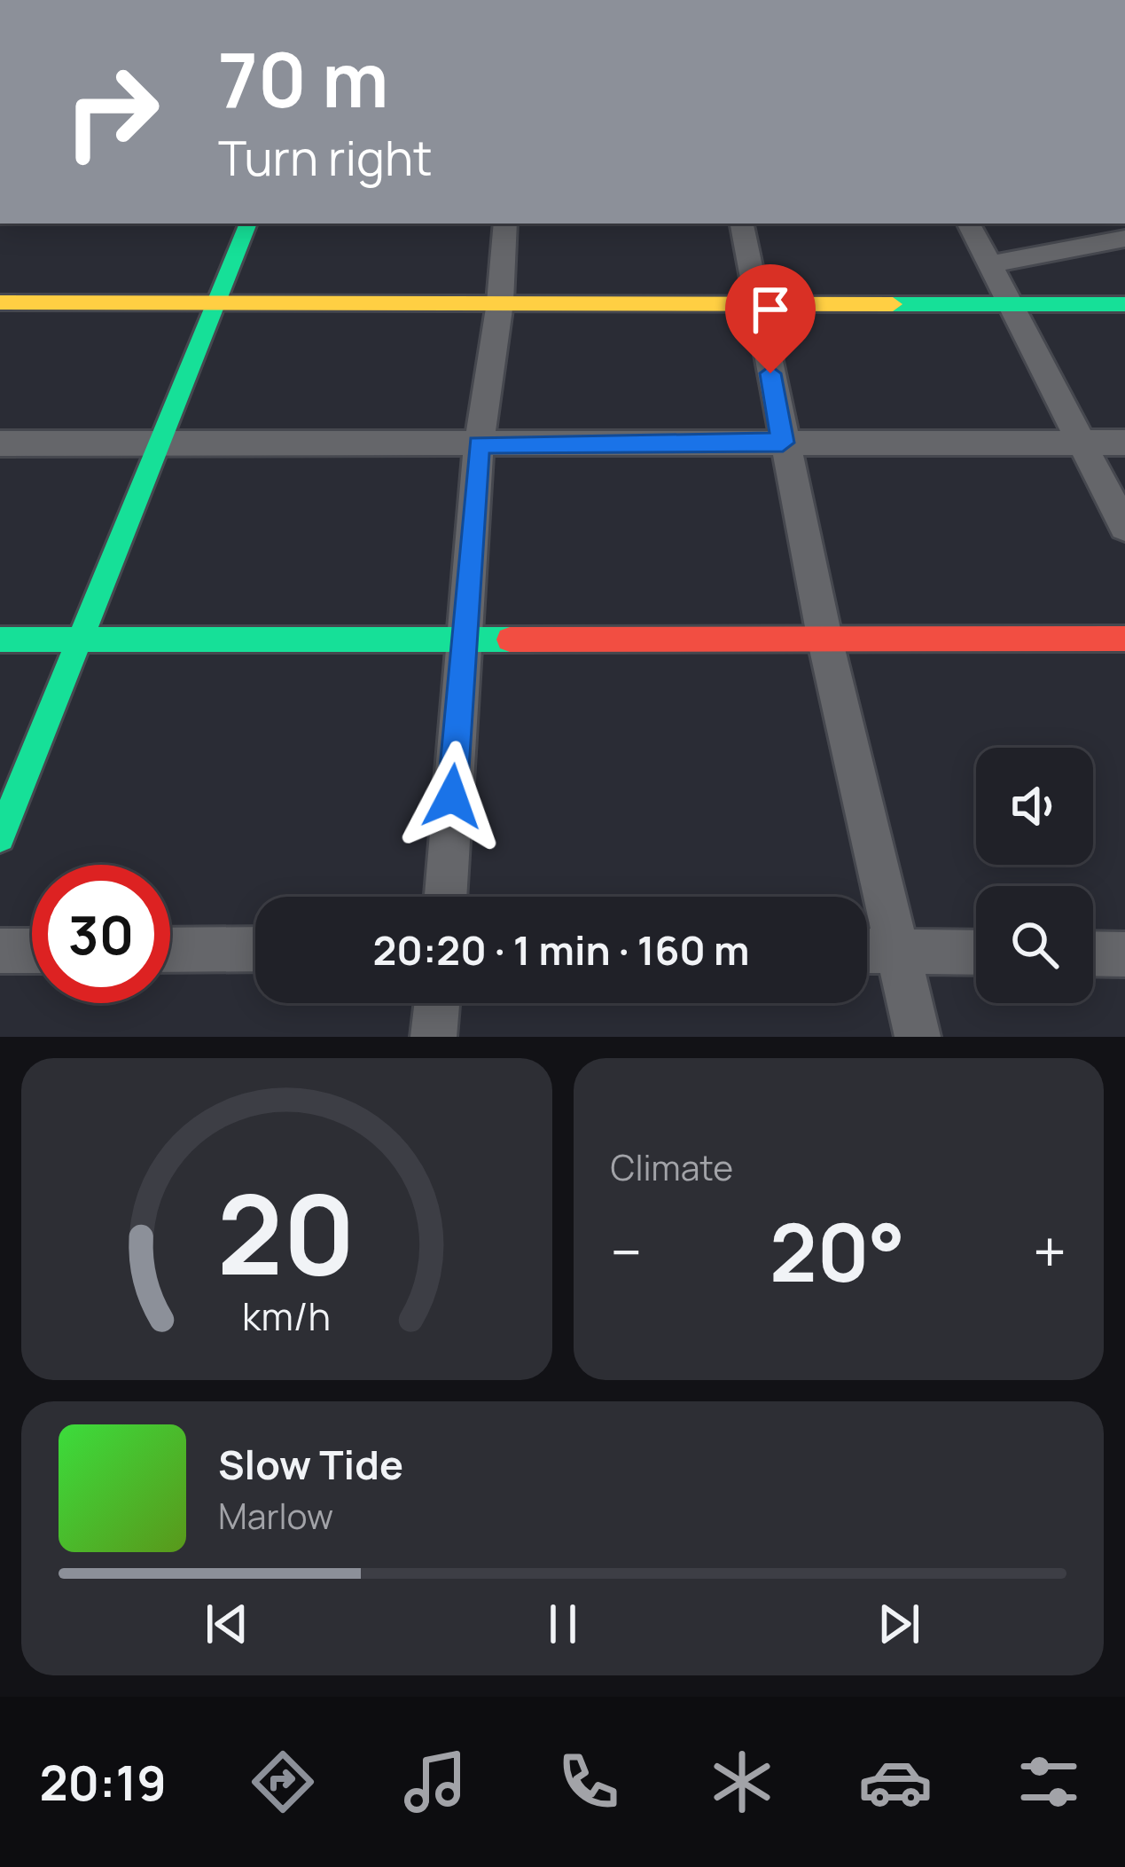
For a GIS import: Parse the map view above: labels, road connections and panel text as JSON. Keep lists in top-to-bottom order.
{
  "page": {
    "turn": ["70 m", "Turn right"],
    "limit": "30",
    "trip": "20:20 · 1 min · 160 m",
    "tile": "Climate",
    "heat": ["−", "20°", "+"],
    "song": ["Slow Tide", "Marlow"],
    "tabs": "20:19",
    "gauge": ["20", "km/h"]
  }
}
